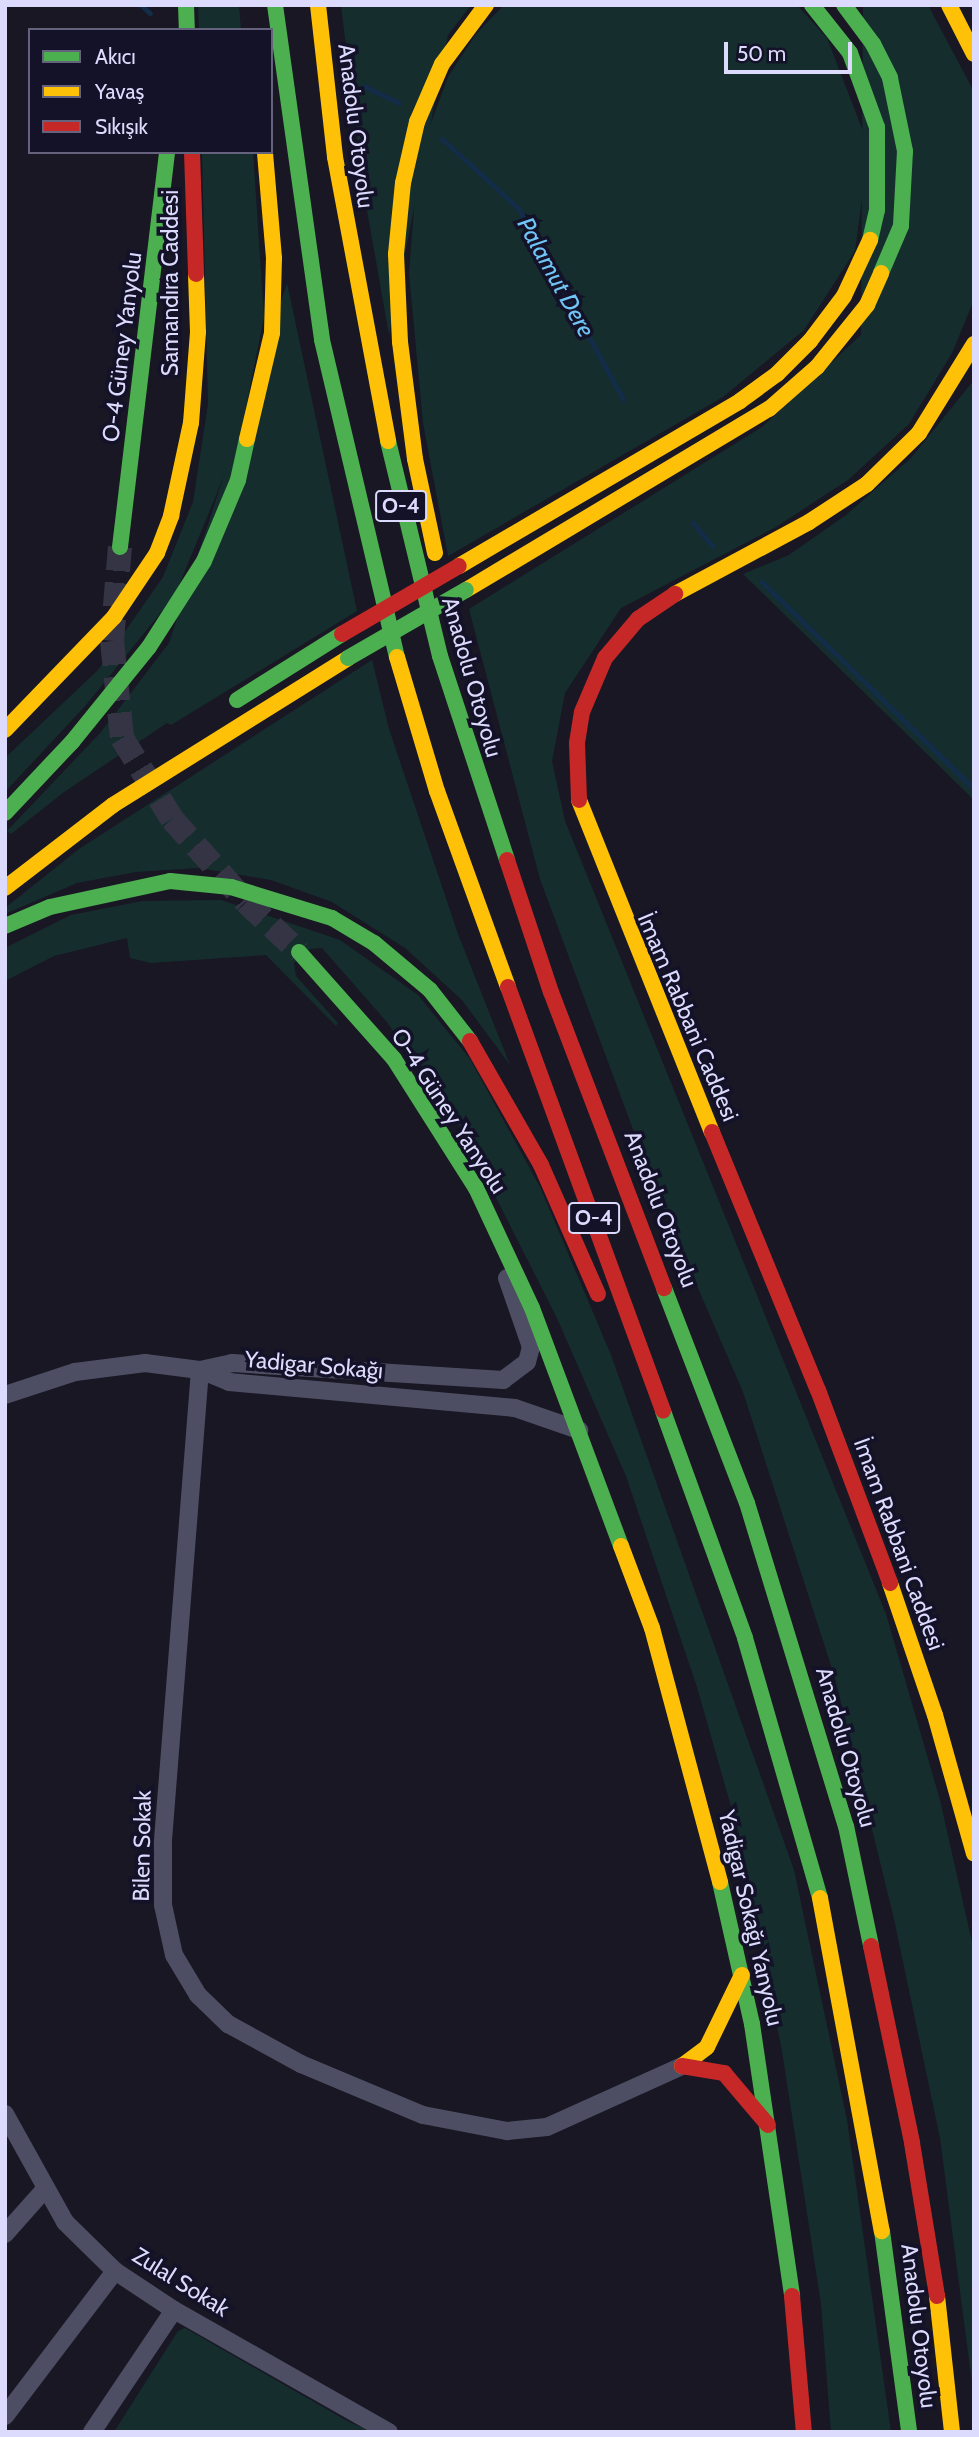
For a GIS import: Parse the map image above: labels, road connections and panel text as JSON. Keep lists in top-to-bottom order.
{
  "streets": {
    "main road": [
      "Anadolu Otoyolu",
      "Samandıra Caddesi",
      "O-4 Güney Yanyolu",
      "O-4",
      "İmam Rabbani Caddesi",
      "Yadigar Sokağı Yanyolu"
    ],
    "street": ["Yadigar Sokağı", "Bilen Sokak", "Zulal Sokak"]
  },
  "crossings": [
    ["O-4 Güney Yanyolu", "Yadigar Sokağı"],
    ["O-4 Güney Yanyolu", "Yadigar Sokağı Yanyolu"],
    ["Yadigar Sokağı", "Bilen Sokak"],
    ["Yadigar Sokağı", "Yadigar Sokağı Yanyolu"]
  ],
  "water": ["Palamut Dere"],
  "legend": ["Akıcı", "Yavaş", "Sıkışık"],
  "scale_bar": "50 m"
}
